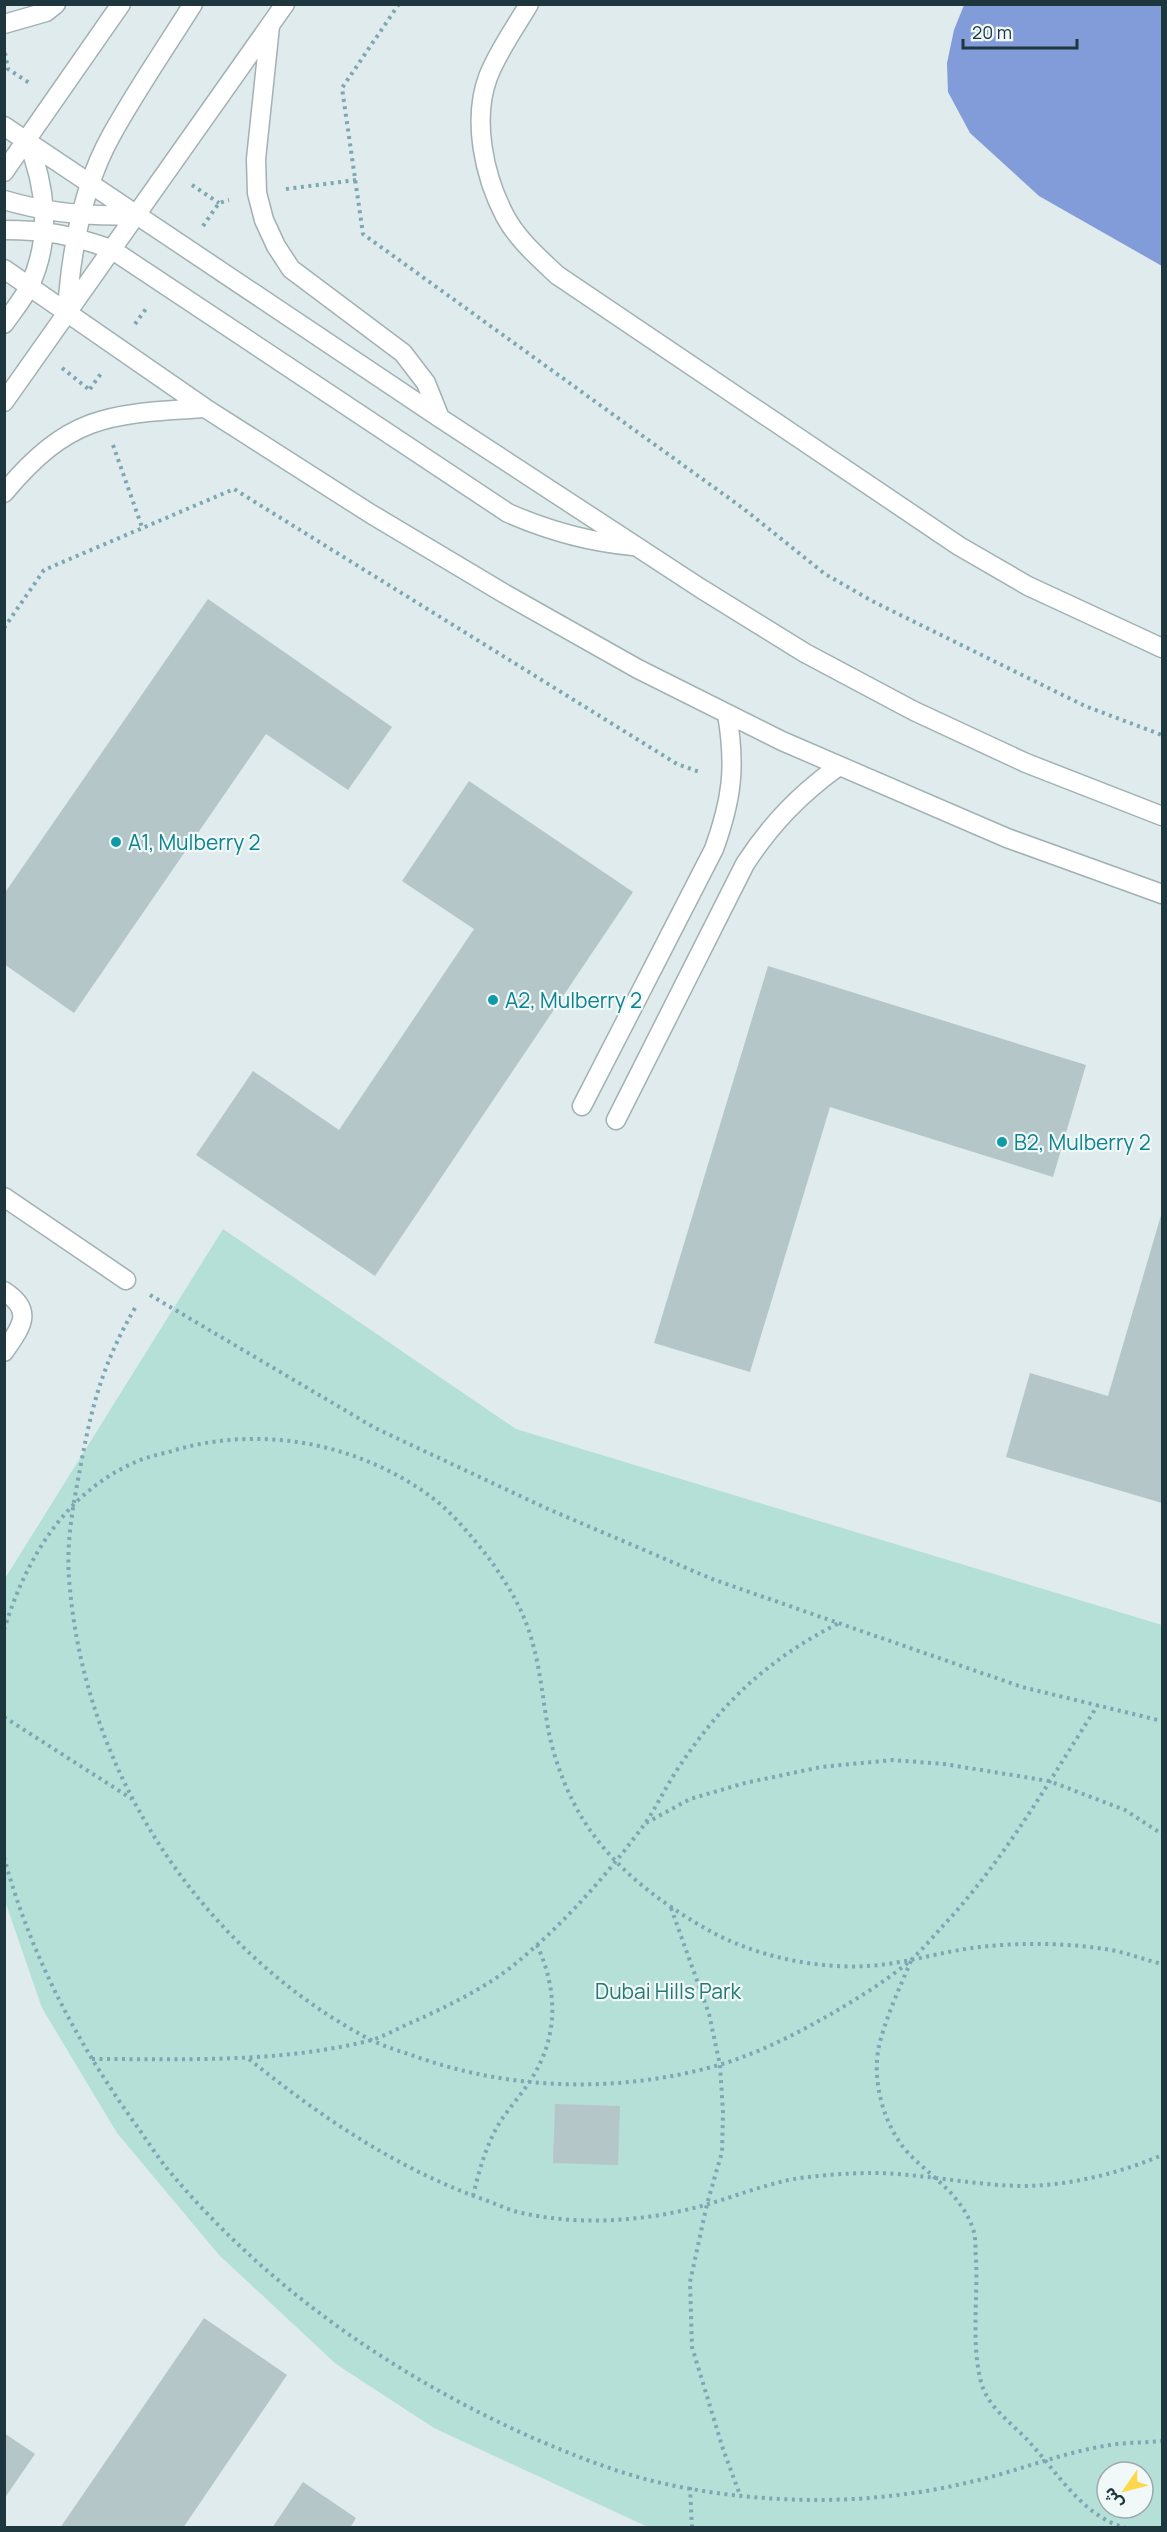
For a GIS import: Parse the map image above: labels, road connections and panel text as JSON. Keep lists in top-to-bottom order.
{
  "parks": ["Dubai Hills Park"],
  "places": ["A1, Mulberry 2", "A2, Mulberry 2", "B2, Mulberry 2"],
  "scale_bar": "20 m",
  "north": "bottom left"
}
